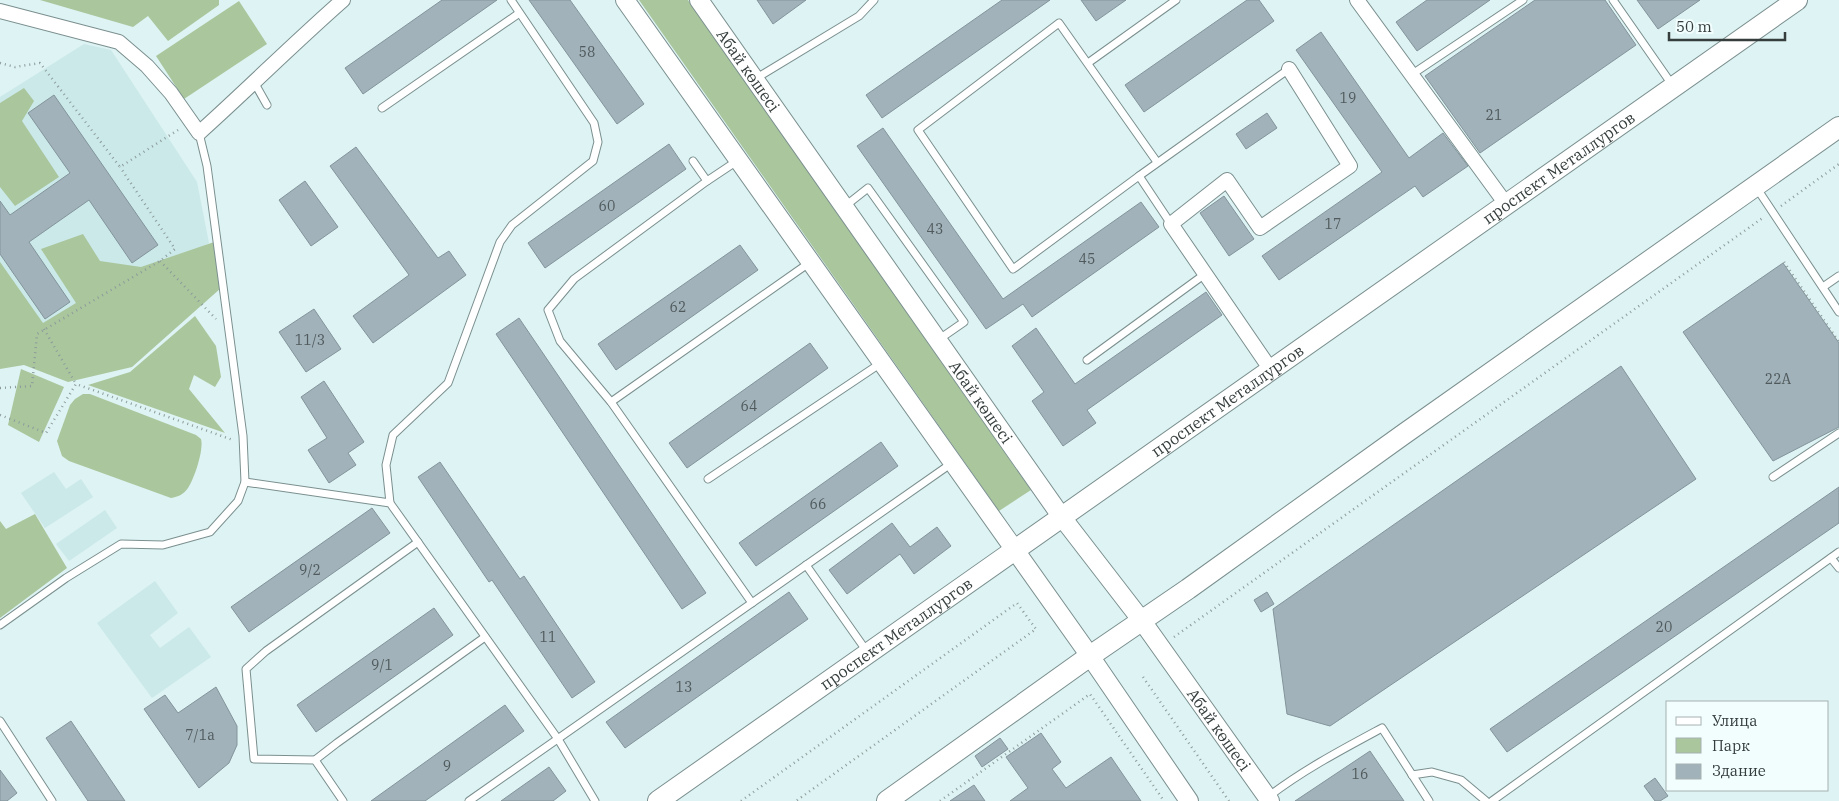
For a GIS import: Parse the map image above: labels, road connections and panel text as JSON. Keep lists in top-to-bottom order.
{
  "streets": {
    "main road": ["проспект Металлургов"],
    "street": ["Абай көшесі"]
  },
  "crossings": [
    ["Абай көшесі", "проспект Металлургов"]
  ],
  "house_numbers": [
    "58",
    "19",
    "21",
    "60",
    "17",
    "43",
    "45",
    "62",
    "11/3",
    "22А",
    "64",
    "66",
    "9/2",
    "20",
    "11",
    "9/1",
    "13",
    "7/1a",
    "9",
    "16"
  ],
  "legend": ["Улица", "Парк", "Здание"],
  "scale_bar": "50 m"
}
